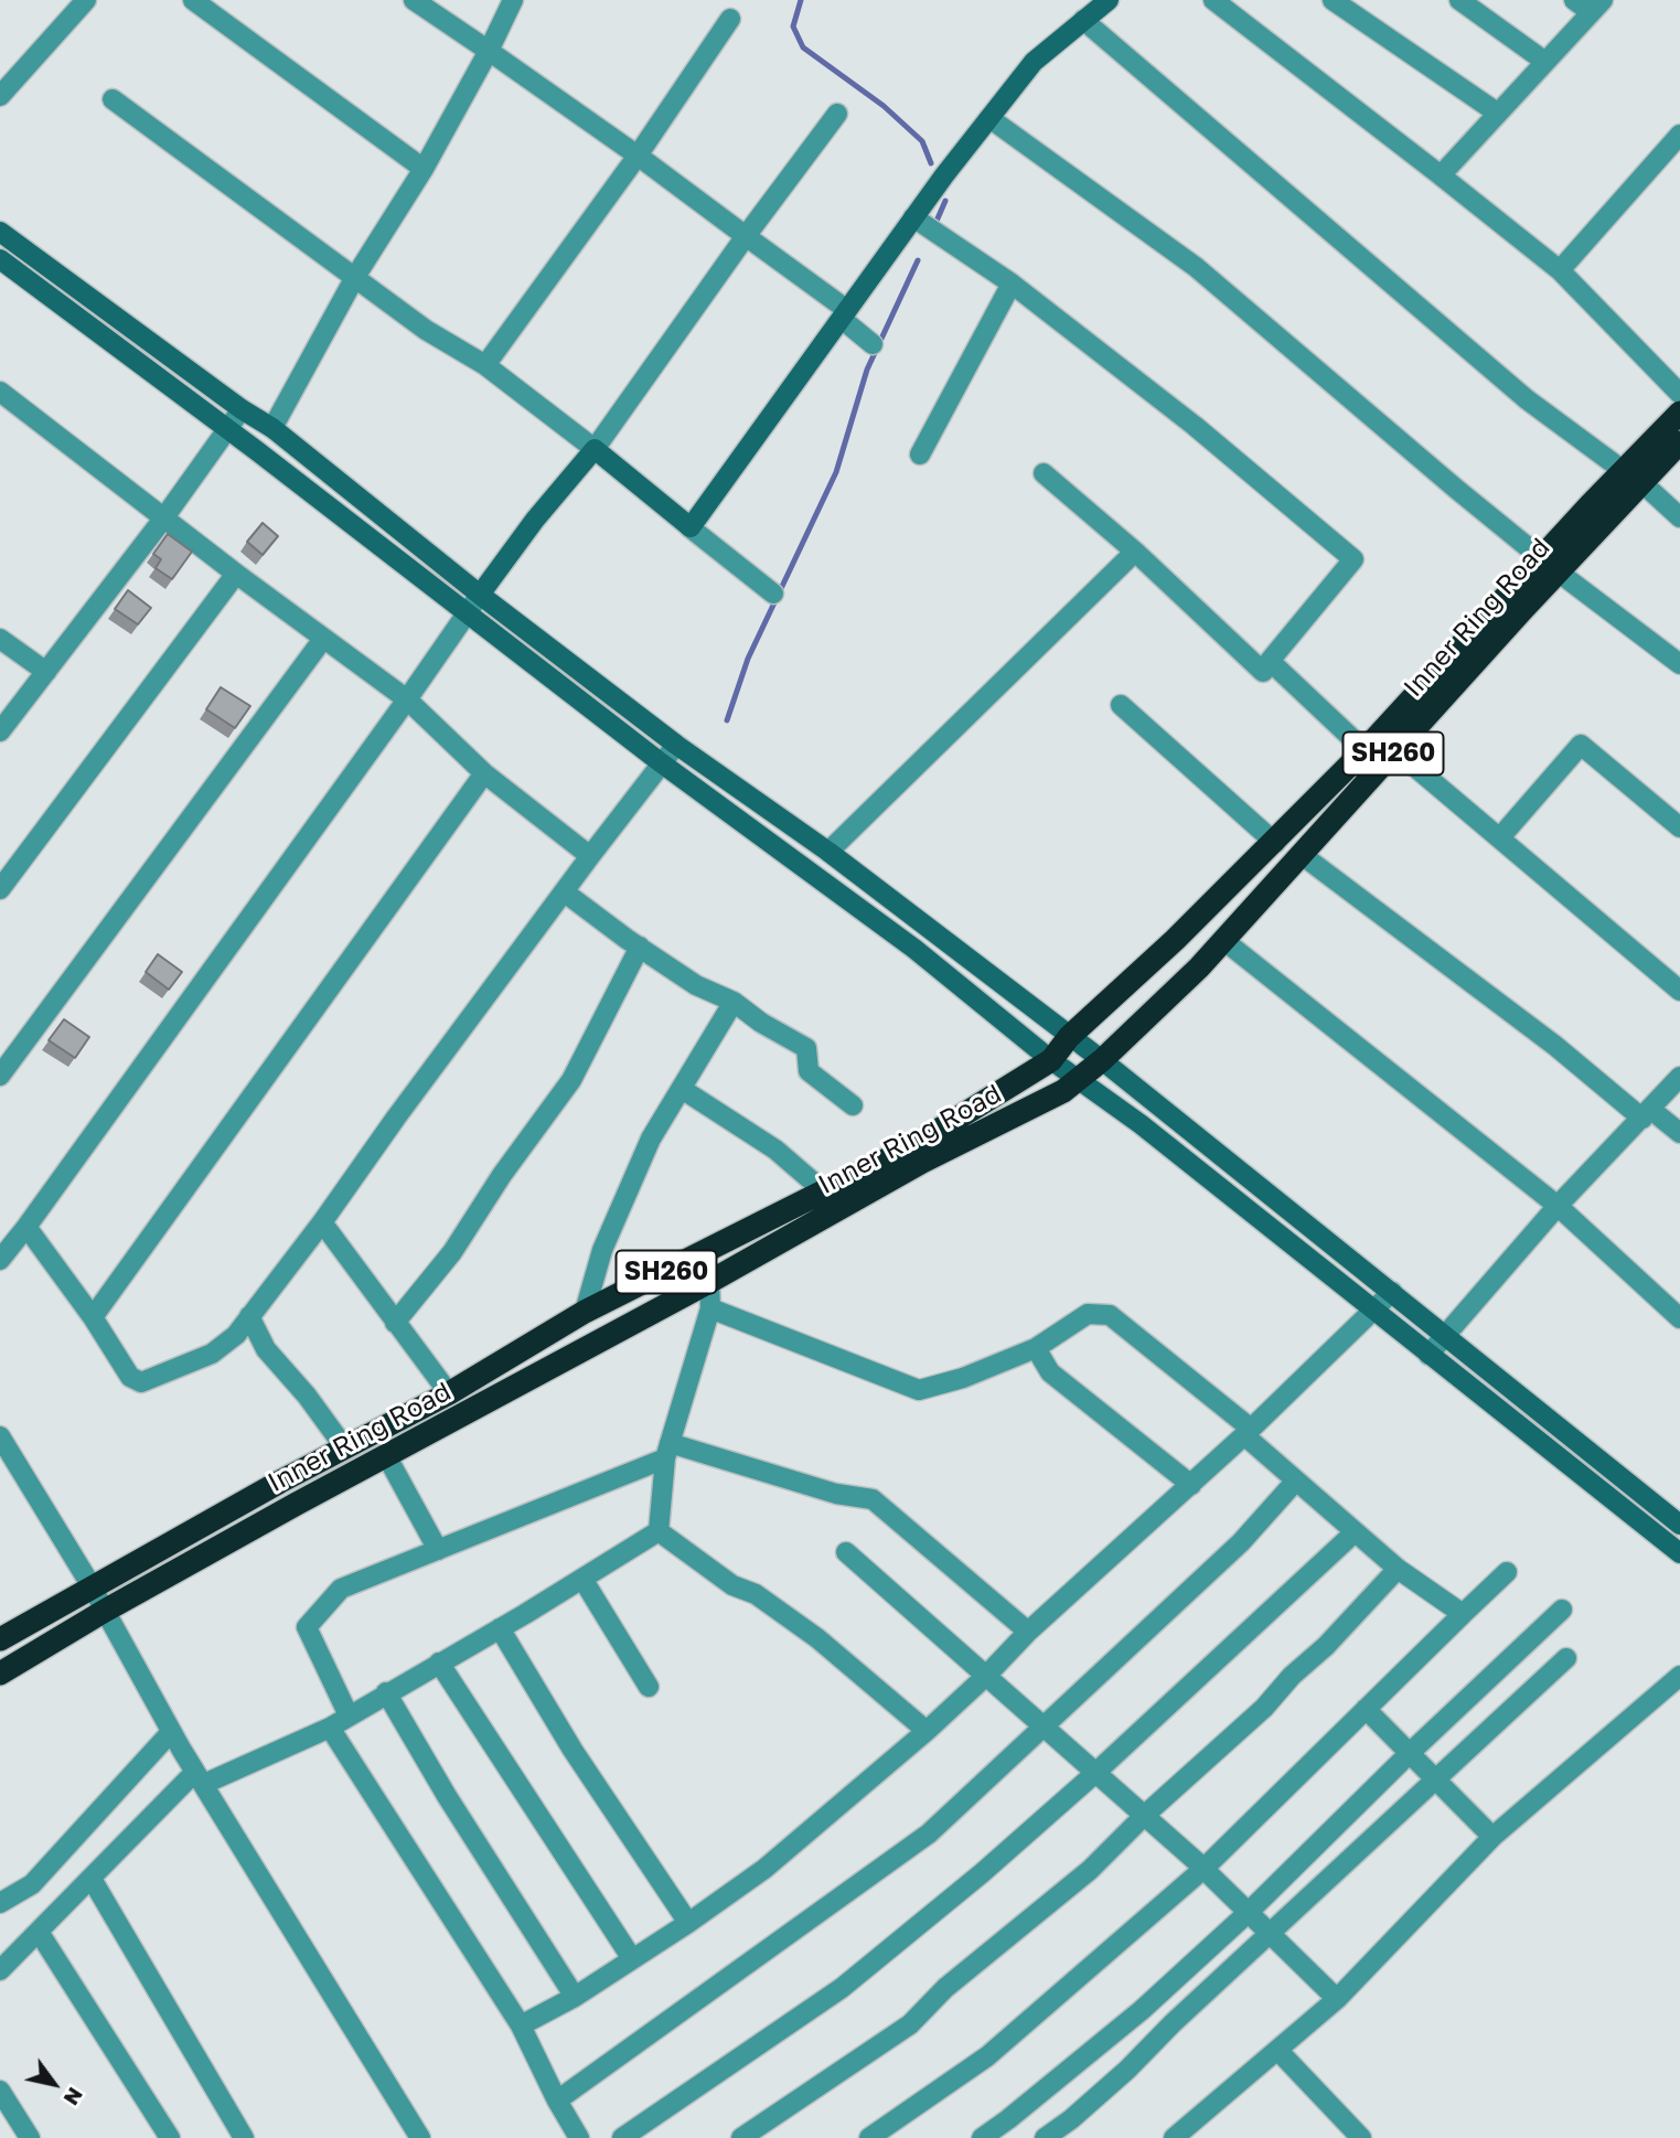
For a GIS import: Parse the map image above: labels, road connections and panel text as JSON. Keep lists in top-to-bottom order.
{
  "streets": {
    "highway": ["Inner Ring Road", "SH260"]
  },
  "north": "bottom right"
}
